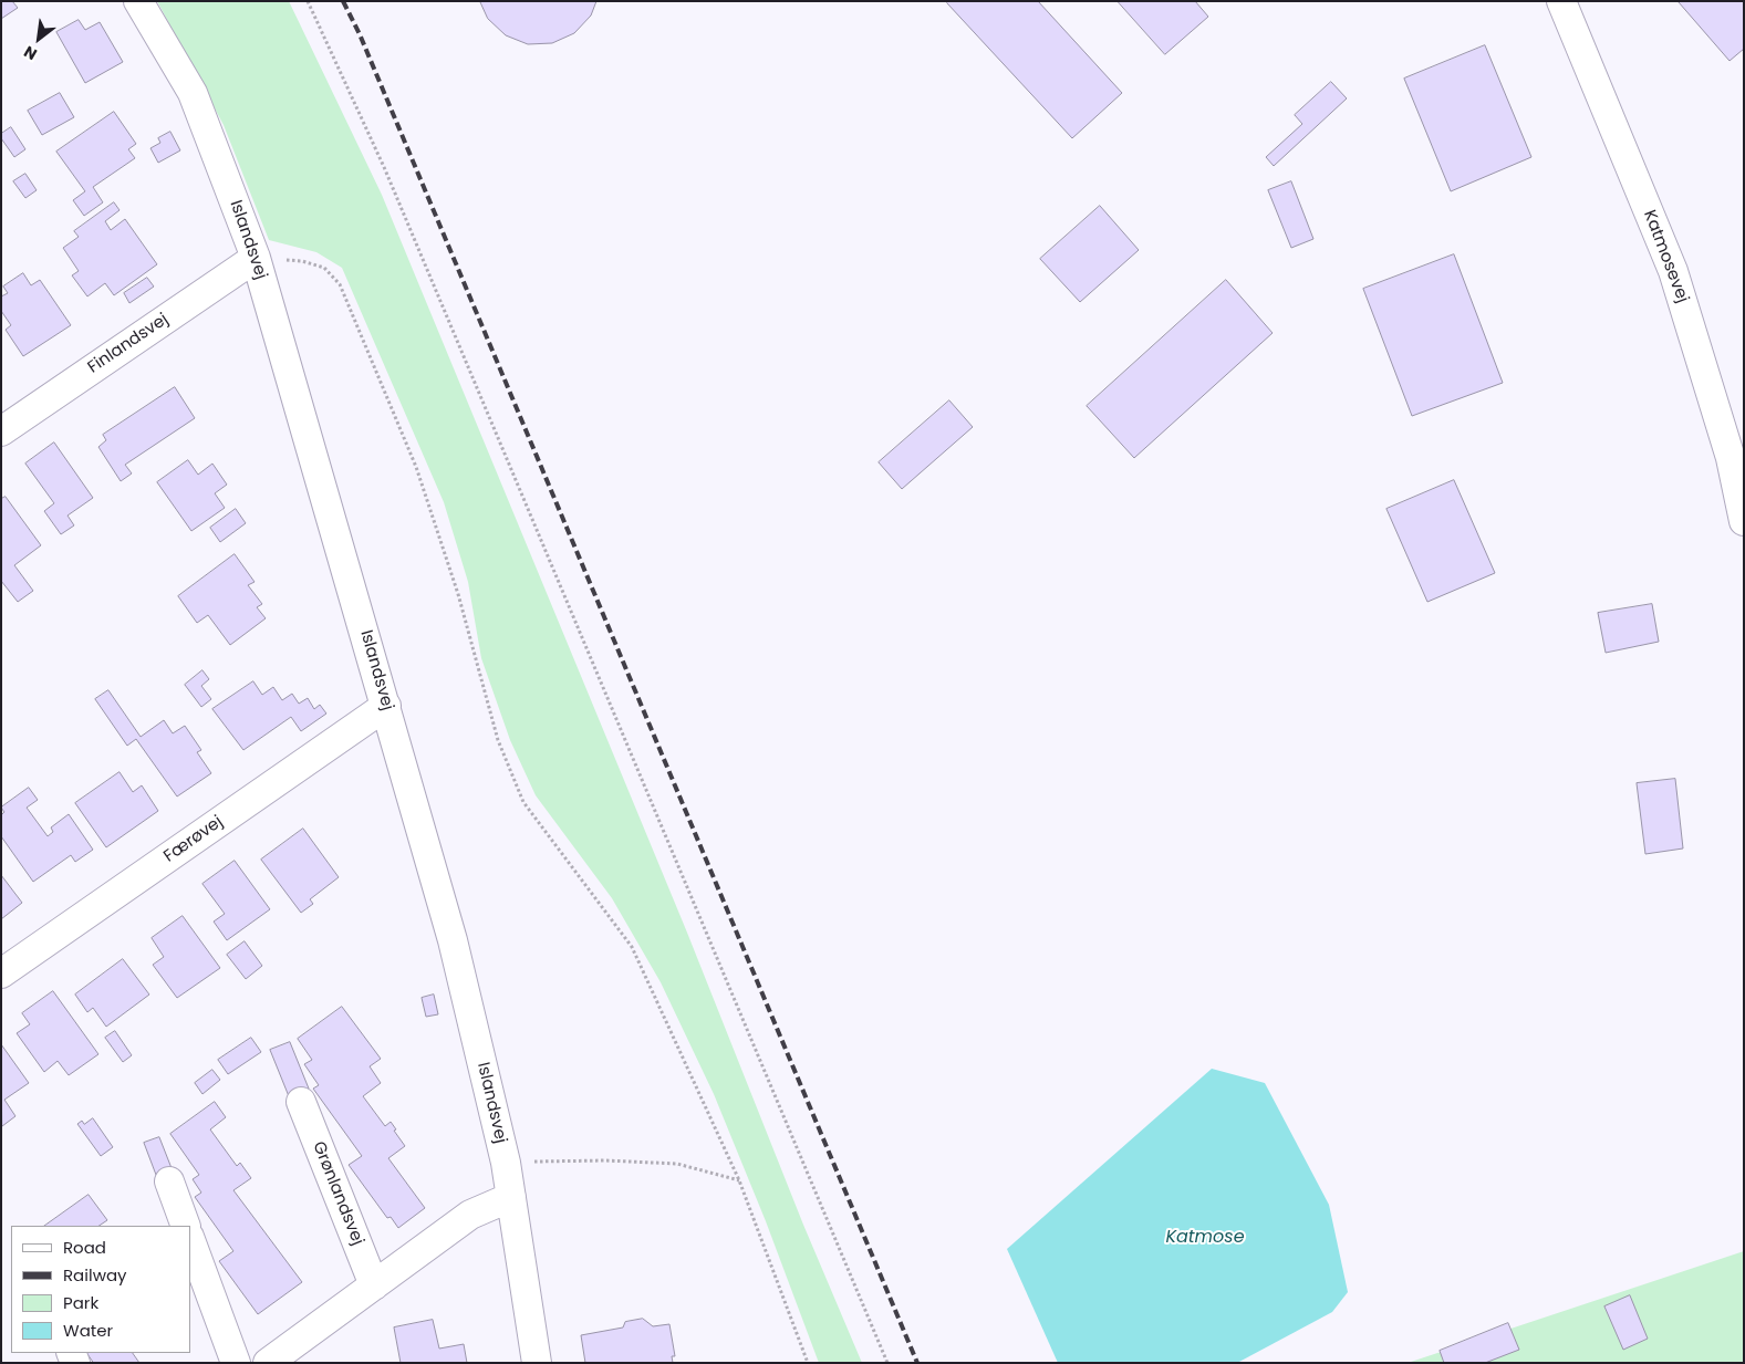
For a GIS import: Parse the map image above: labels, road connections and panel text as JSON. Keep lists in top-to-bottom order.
{
  "streets": {
    "street": [
      "Islandsvej",
      "Katmosevej",
      "Finlandsvej",
      "Færøvej",
      "Grønlandsvej"
    ]
  },
  "crossings": [
    ["Islandsvej", "Finlandsvej"],
    ["Islandsvej", "Færøvej"]
  ],
  "water": ["Katmose"],
  "legend": [
    "Road",
    "Railway",
    "Park",
    "Water"
  ],
  "north": "bottom left"
}
